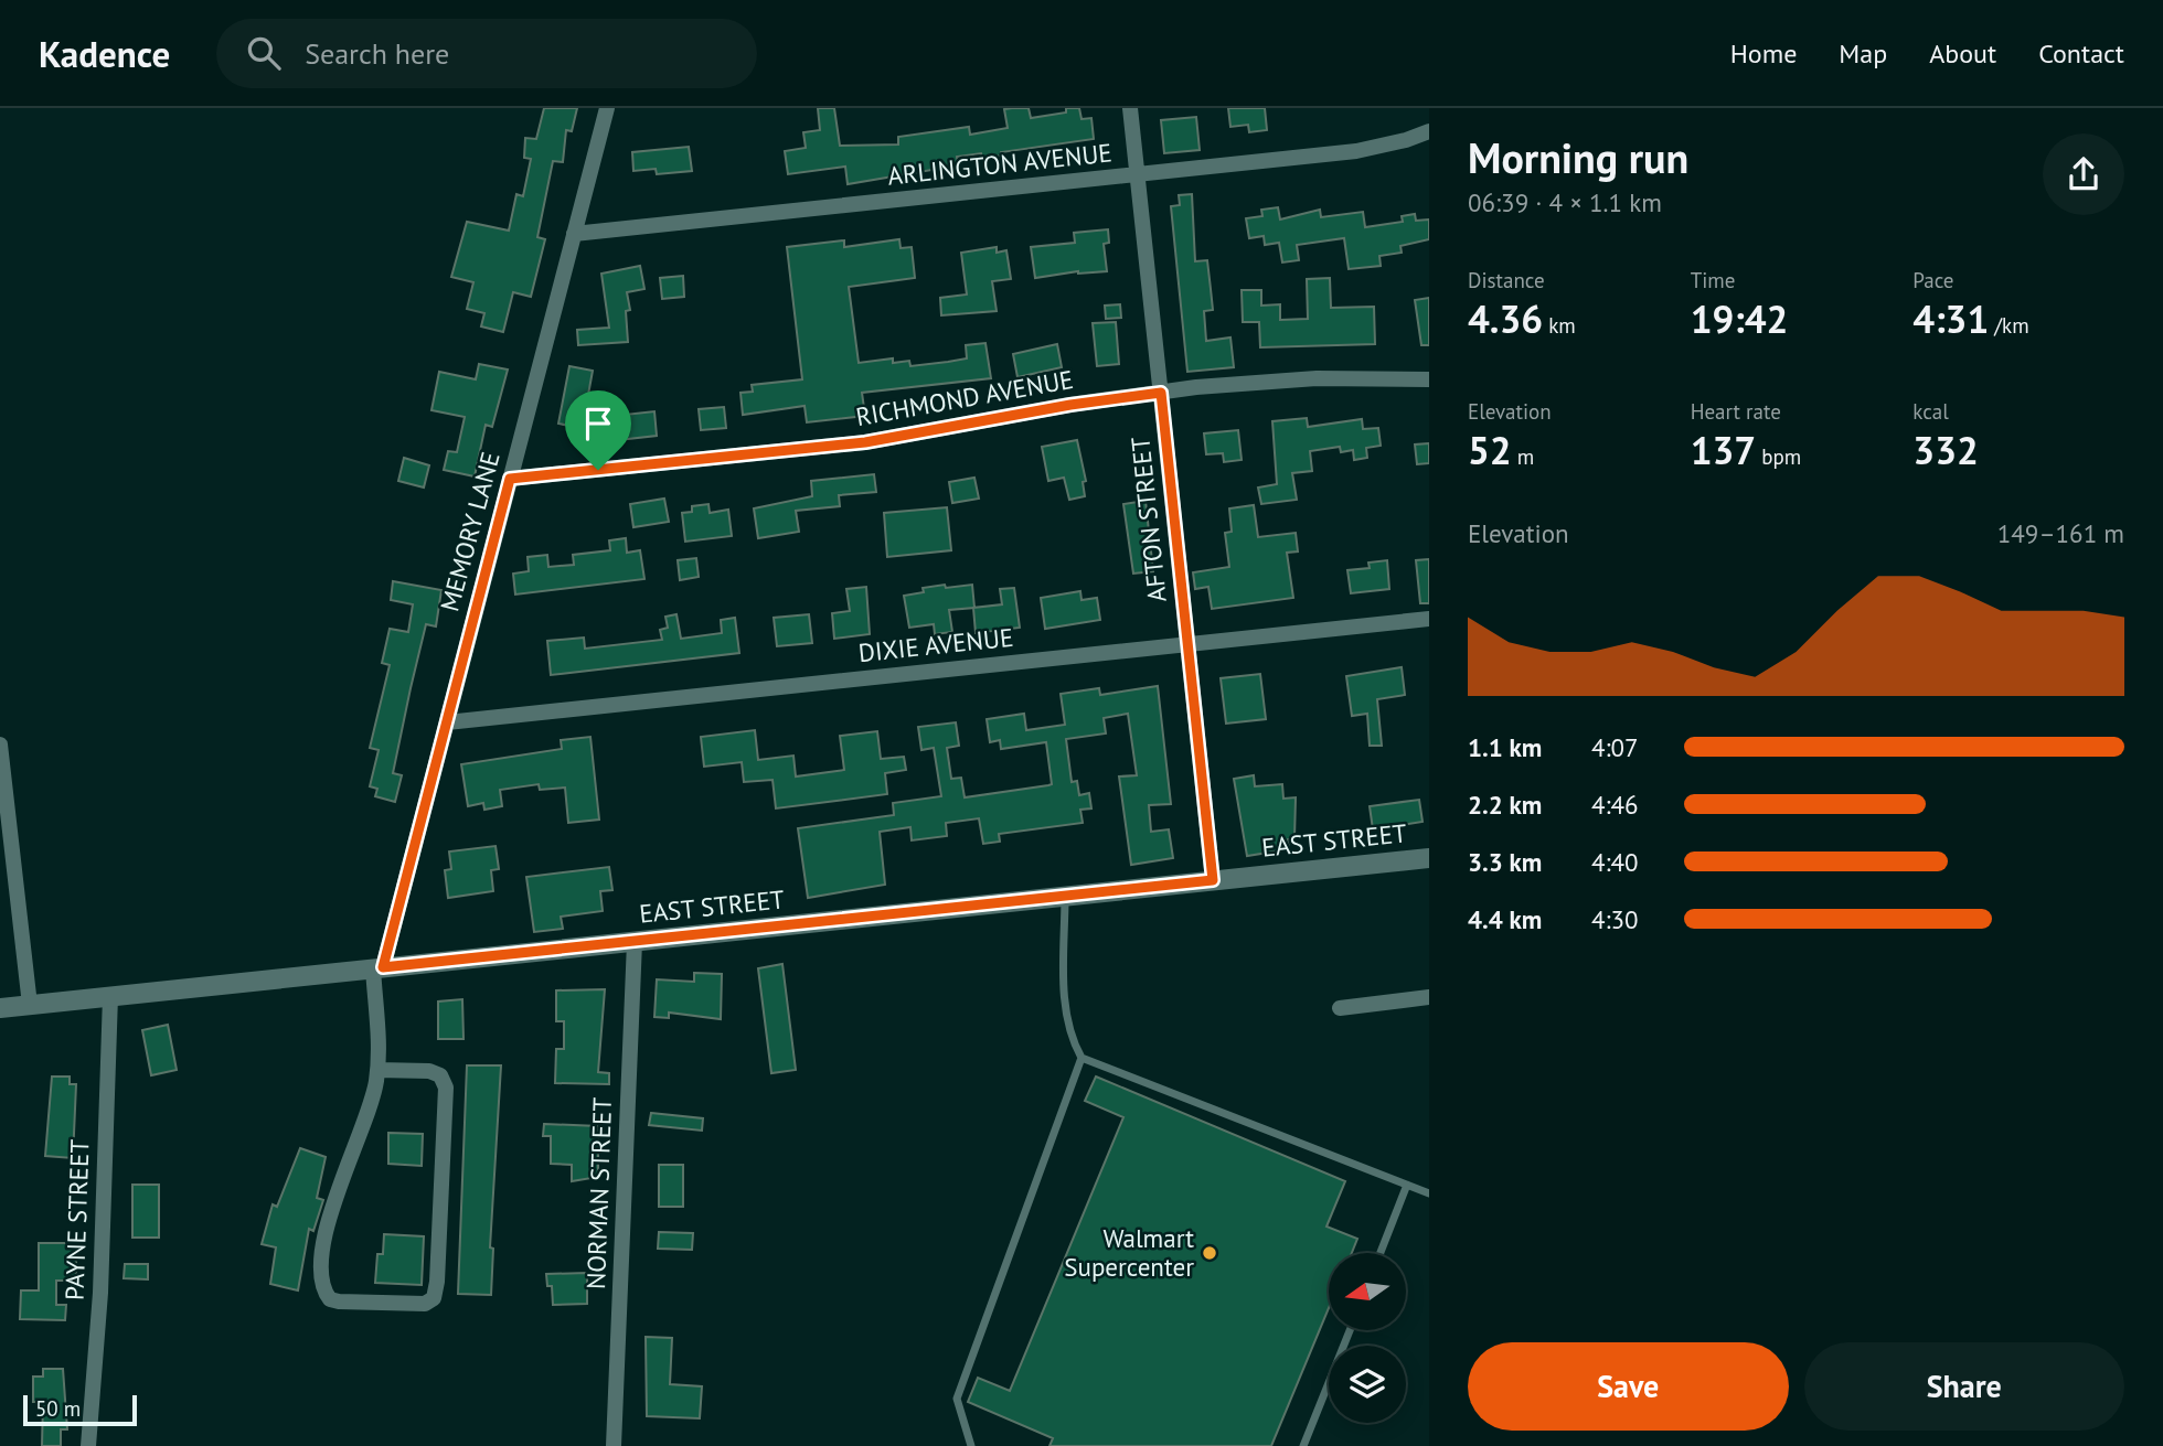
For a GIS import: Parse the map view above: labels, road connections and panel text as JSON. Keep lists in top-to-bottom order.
{
  "streets": {
    "street": [
      "ARLINGTON AVENUE",
      "RICHMOND AVENUE",
      "AFTON STREET",
      "MEMORY LANE",
      "DIXIE AVENUE",
      "EAST STREET",
      "NORMAN STREET",
      "PAYNE STREET"
    ]
  },
  "crossings": [
    ["ARLINGTON AVENUE", "AFTON STREET"],
    ["ARLINGTON AVENUE", "MEMORY LANE"],
    ["RICHMOND AVENUE", "AFTON STREET"],
    ["RICHMOND AVENUE", "MEMORY LANE"],
    ["AFTON STREET", "DIXIE AVENUE"],
    ["AFTON STREET", "EAST STREET"],
    ["MEMORY LANE", "DIXIE AVENUE"],
    ["MEMORY LANE", "EAST STREET"],
    ["EAST STREET", "NORMAN STREET"],
    ["EAST STREET", "PAYNE STREET"]
  ],
  "places": ["Walmart Supercenter"],
  "scale_bar": "50 m",
  "north": "left",
  "page": {
    "header": "Kadence",
    "search": "Search here",
    "nav": [
      "Home",
      "Map",
      "About",
      "Contact"
    ],
    "heading": ["Morning run", "06:39 · 4 × 1.1 km"],
    "stats": [
      ["Distance", "4.36 km"],
      ["Time", "19:42"],
      ["Pace", "4:31 /km"],
      ["Elevation", "52 m"],
      ["Heart rate", "137 bpm"],
      ["kcal", "332"]
    ],
    "chart": ["Elevation", "149–161 m"],
    "list": [
      {
        "name": "1.1 km",
        "note": "4:07"
      },
      {
        "name": "2.2 km",
        "note": "4:46"
      },
      {
        "name": "3.3 km",
        "note": "4:40"
      },
      {
        "name": "4.4 km",
        "note": "4:30"
      }
    ],
    "buttons": ["Save", "Share"],
    "scale": "50 m"
  }
}
